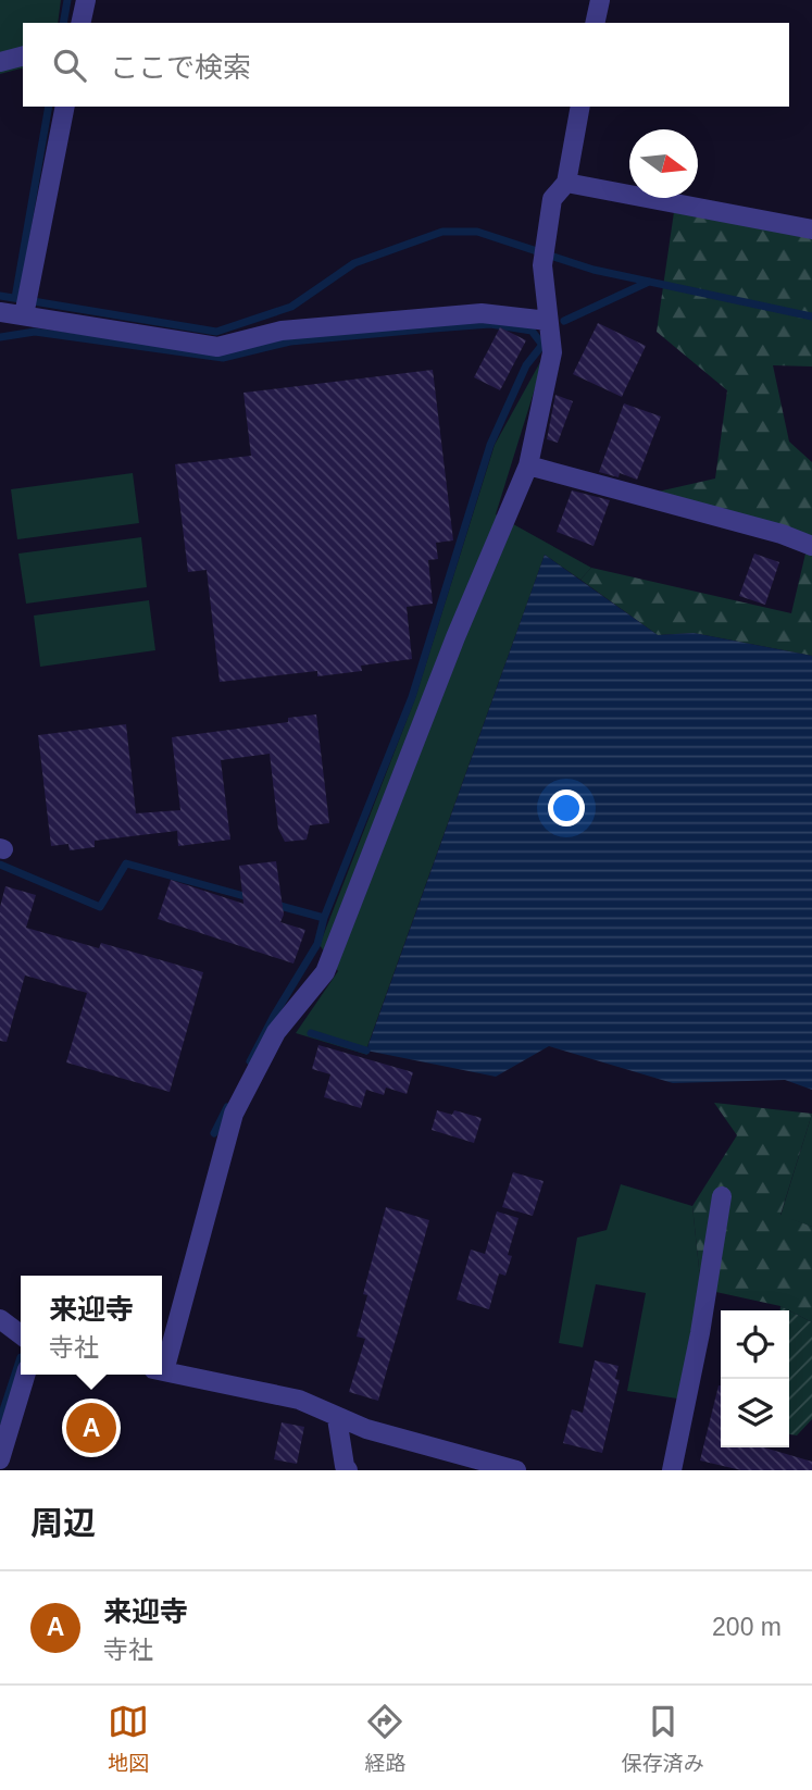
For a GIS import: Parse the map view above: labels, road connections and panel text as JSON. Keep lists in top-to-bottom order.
{
  "north": "right",
  "page": {
    "search": "ここで検索",
    "popup": ["来迎寺", "寺社"],
    "pins": "A",
    "heading": "周辺",
    "list": [
      {
        "mark": "A",
        "name": "来迎寺",
        "note": "寺社",
        "value": "200 m"
      }
    ],
    "nav": ["地図", "経路", "保存済み"]
  }
}
